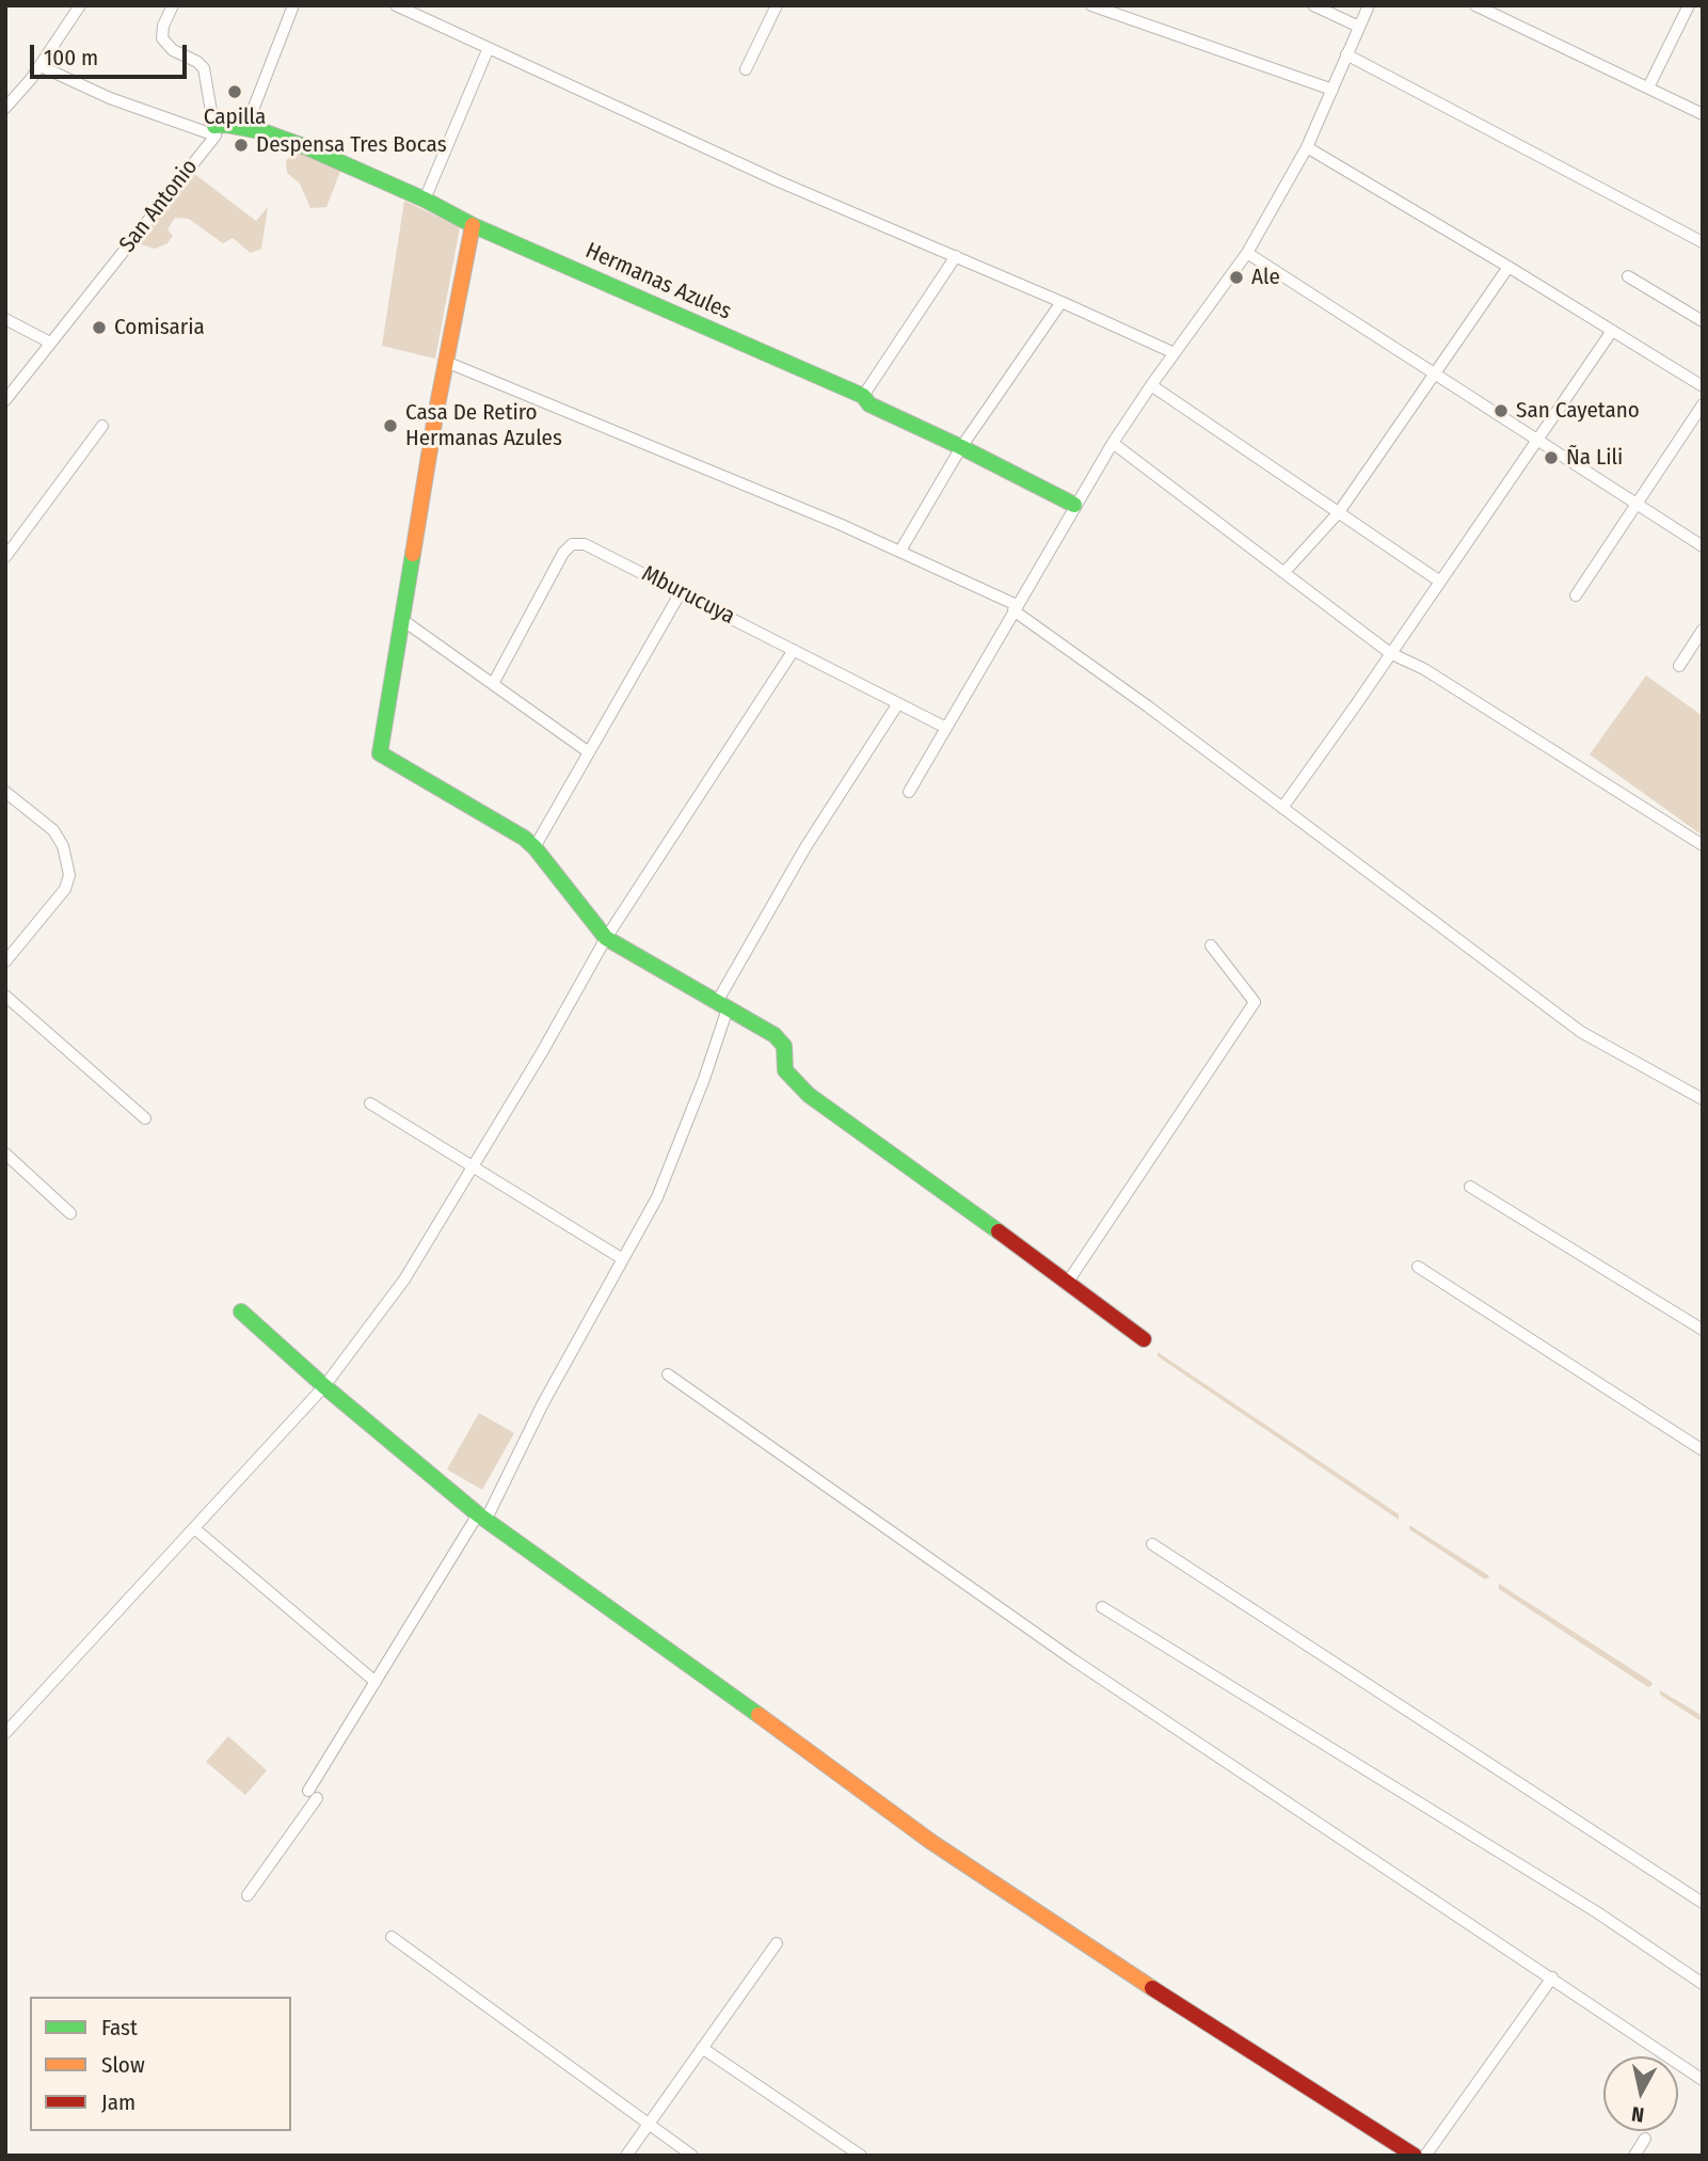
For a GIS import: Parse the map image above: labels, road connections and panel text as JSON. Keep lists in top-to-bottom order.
{
  "streets": {
    "street": ["San Antonio", "Hermanas Azules", "Mburucuya"]
  },
  "crossings": [
    ["San Antonio", "Hermanas Azules"]
  ],
  "places": [
    "Capilla",
    "Despensa Tres Bocas",
    "Ale",
    "Comisaria",
    "San Cayetano",
    "Casa De Retiro Hermanas Azules",
    "Ña Lili"
  ],
  "legend": ["Fast", "Slow", "Jam"],
  "scale_bar": "100 m",
  "north": "bottom"
}
